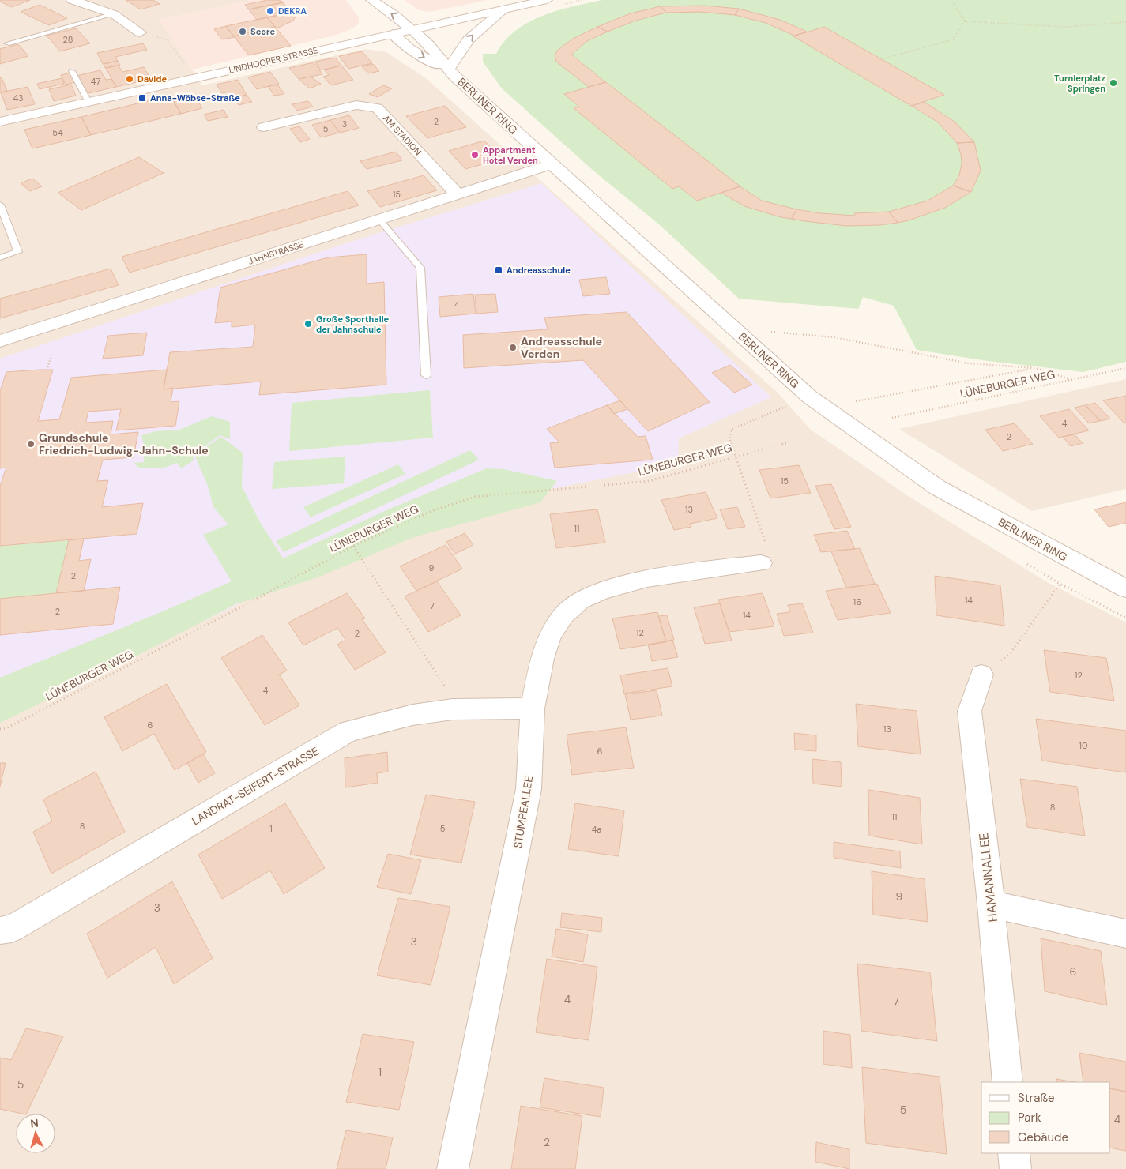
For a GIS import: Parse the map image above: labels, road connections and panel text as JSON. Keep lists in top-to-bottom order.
{
  "streets": {
    "street": [
      "LINDHOOPER STRASSE",
      "BERLINER RING",
      "AM STADION",
      "JAHNSTRASSE",
      "LANDRAT-SEIFERT-STRASSE",
      "STUMPEALLEE",
      "HAMANNALLEE"
    ],
    "path": ["LÜNEBURGER WEG"]
  },
  "crossings": [
    ["LINDHOOPER STRASSE", "BERLINER RING"],
    ["BERLINER RING", "JAHNSTRASSE"],
    ["AM STADION", "JAHNSTRASSE"],
    ["LANDRAT-SEIFERT-STRASSE", "STUMPEALLEE"]
  ],
  "places": {
    "other": [
      "DEKRA",
      "Score",
      "Davide",
      "Turnierplatz Springen",
      "Appartment Hotel Verden",
      "Große Sporthalle der Jahnschule",
      "Andreasschule Verden",
      "Grundschule Friedrich-Ludwig-Jahn-Schule"
    ],
    "transit": ["Anna-Wöbse-Straße", "Andreasschule"]
  },
  "house_numbers": [
    "28",
    "47",
    "43",
    "2",
    "3",
    "5",
    "54",
    "15",
    "4",
    "4",
    "2",
    "15",
    "13",
    "11",
    "9",
    "2",
    "14",
    "16",
    "7",
    "2",
    "14",
    "12",
    "2",
    "12",
    "4",
    "6",
    "13",
    "10",
    "6",
    "8",
    "11",
    "8",
    "1",
    "5",
    "4a",
    "9",
    "3",
    "3",
    "6",
    "4",
    "7",
    "1",
    "5",
    "5",
    "4",
    "2"
  ],
  "legend": ["Straße", "Park", "Gebäude"],
  "north": "top"
}
